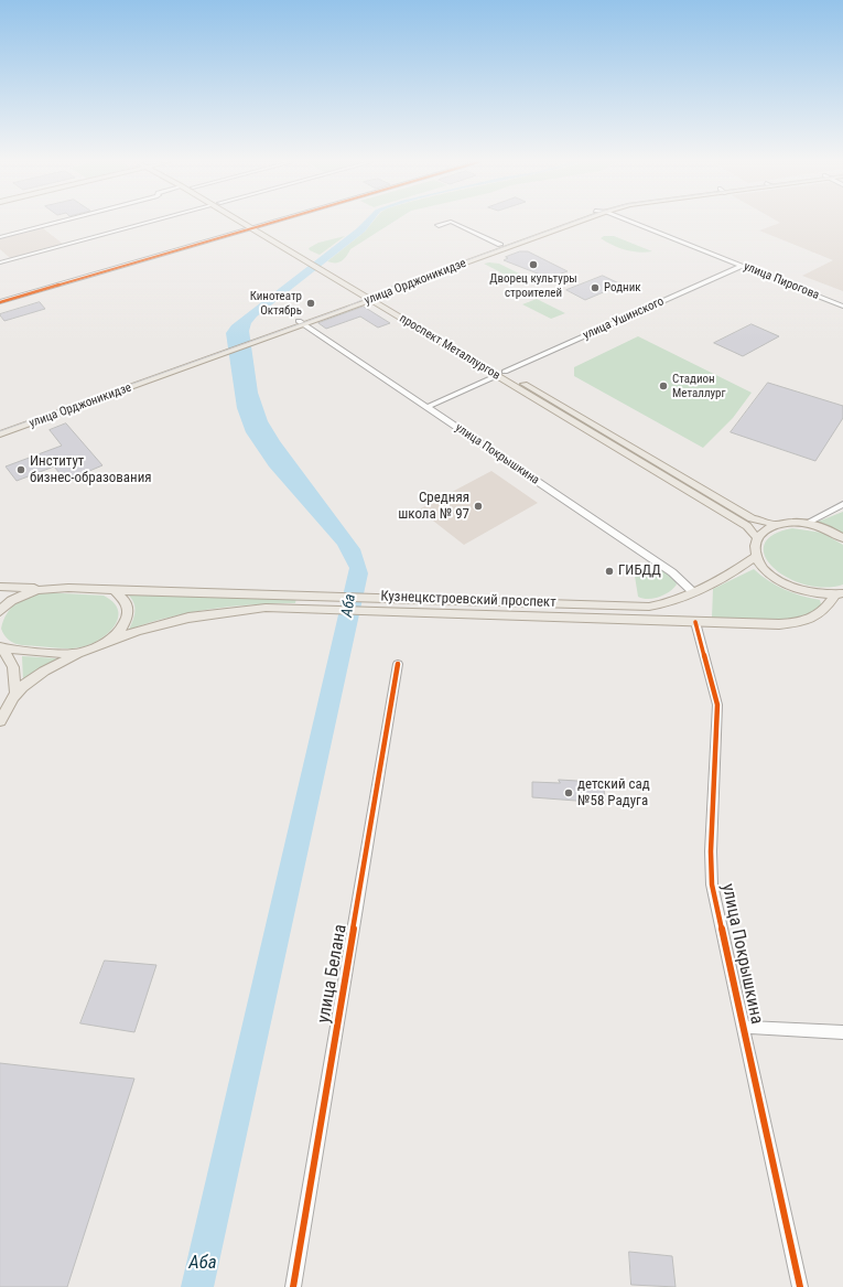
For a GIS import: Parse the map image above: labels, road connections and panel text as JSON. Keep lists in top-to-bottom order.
{
  "streets": {
    "main road": ["улица Орджоникидзе", "проспект Металлургов", "Кузнецкстроевский проспект"],
    "street": [
      "улица Пирогова",
      "улица Ушинского",
      "улица Покрышкина",
      "улица Белана"
    ]
  },
  "crossings": [
    ["улица Пирогова", "улица Ушинского"],
    ["улица Орджоникидзе", "проспект Металлургов"],
    ["улица Орджоникидзе", "улица Покрышкина"],
    ["улица Ушинского", "проспект Металлургов"],
    ["улица Ушинского", "улица Покрышкина"],
    ["улица Покрышкина", "Кузнецкстроевский проспект"]
  ],
  "water": ["Аба"],
  "places": [
    "Дворец культуры строителей",
    "Родник",
    "Кинотеатр Октябрь",
    "Стадион Металлург",
    "Институт бизнес-образования",
    "Средняя школа № 97",
    "ГИБДД",
    "детский сад №58 Радуга"
  ]
}
